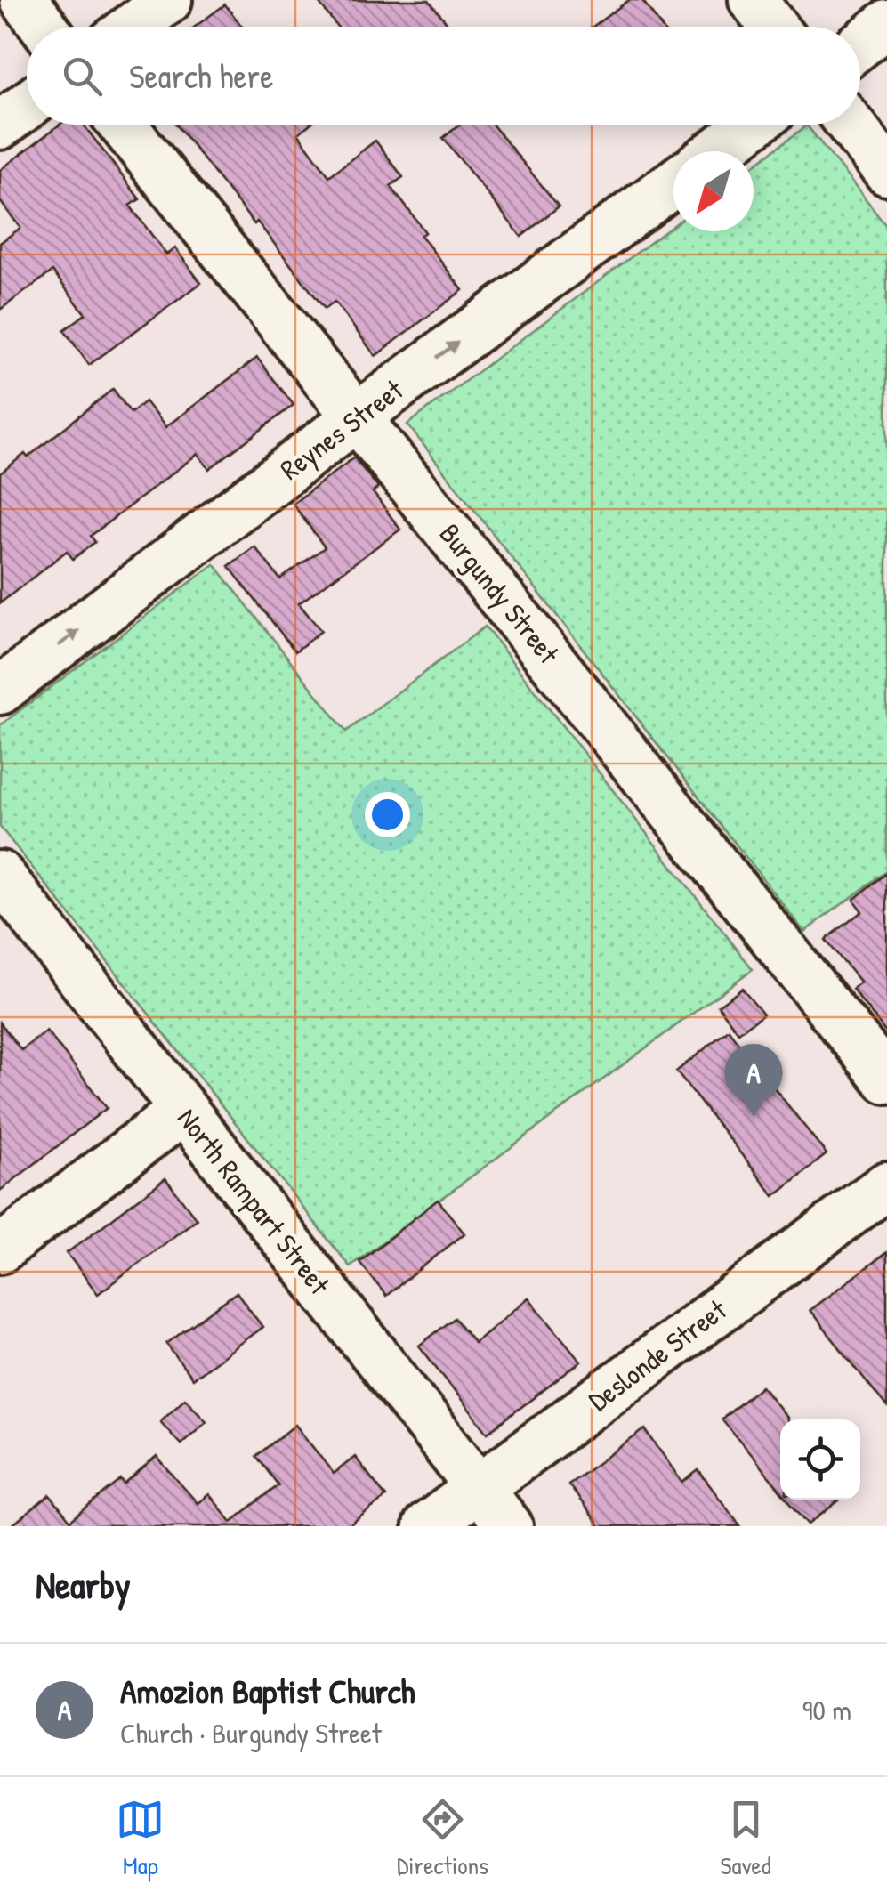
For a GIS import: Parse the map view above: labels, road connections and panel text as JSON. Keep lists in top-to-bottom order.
{
  "streets": {
    "street": [
      "Reynes Street",
      "Burgundy Street",
      "North Rampart Street",
      "Deslonde Street"
    ]
  },
  "crossings": [
    ["Reynes Street", "Burgundy Street"],
    ["North Rampart Street", "Deslonde Street"]
  ],
  "one_way": ["Reynes Street"],
  "north": "bottom left",
  "page": {
    "search": "Search here",
    "pins": "A",
    "heading": "Nearby",
    "list": [
      {
        "mark": "A",
        "name": "Amozion Baptist Church",
        "note": "Church · Burgundy Street",
        "value": "90 m"
      }
    ],
    "nav": ["Map", "Directions", "Saved"]
  }
}
